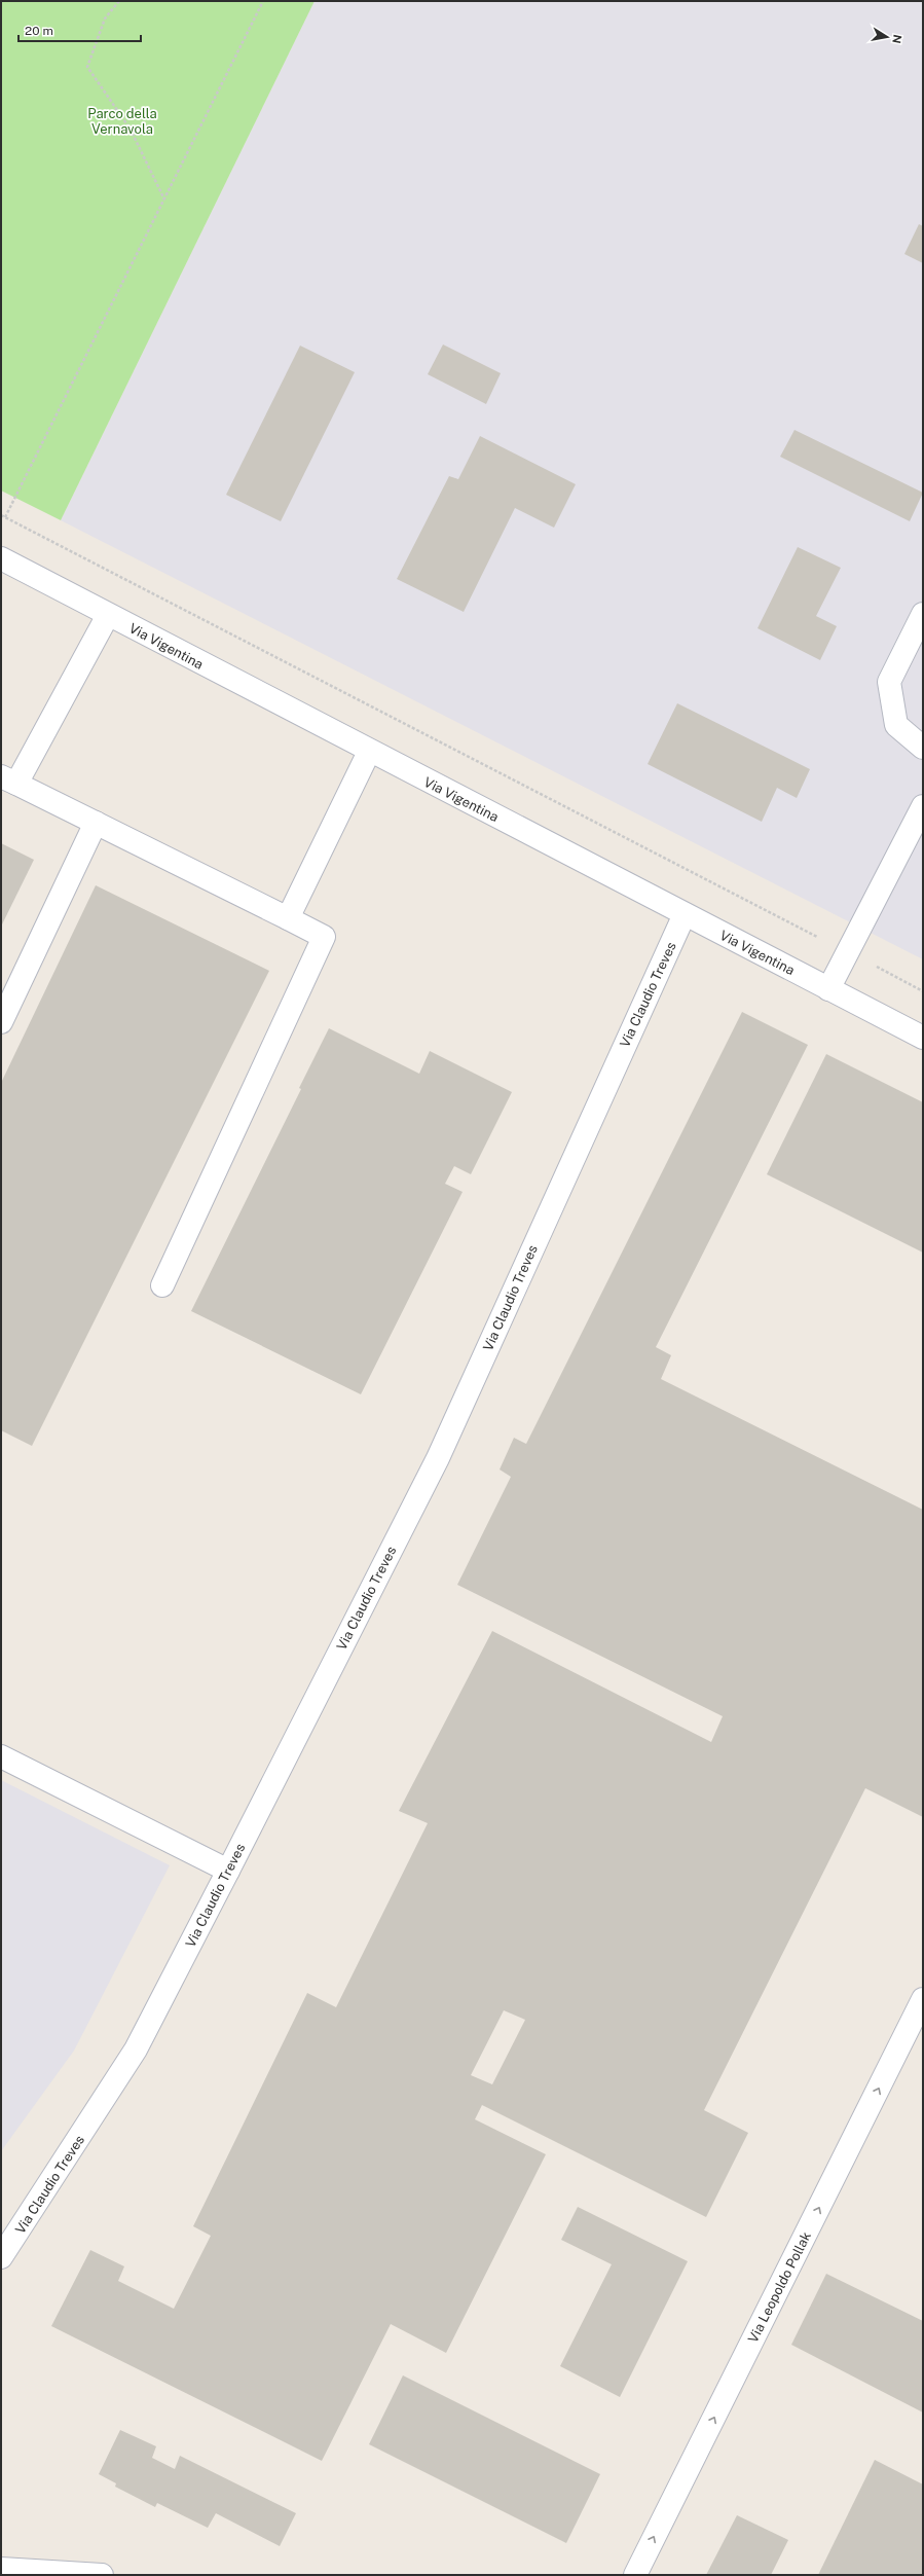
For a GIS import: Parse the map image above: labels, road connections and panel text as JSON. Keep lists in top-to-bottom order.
{
  "streets": {
    "street": ["Via Vigentina", "Via Claudio Treves", "Via Leopoldo Pollak"]
  },
  "crossings": [
    ["Via Vigentina", "Via Claudio Treves"]
  ],
  "one_way": ["Via Leopoldo Pollak"],
  "parks": ["Parco della Vernavola"],
  "scale_bar": "20 m",
  "north": "right"
}
